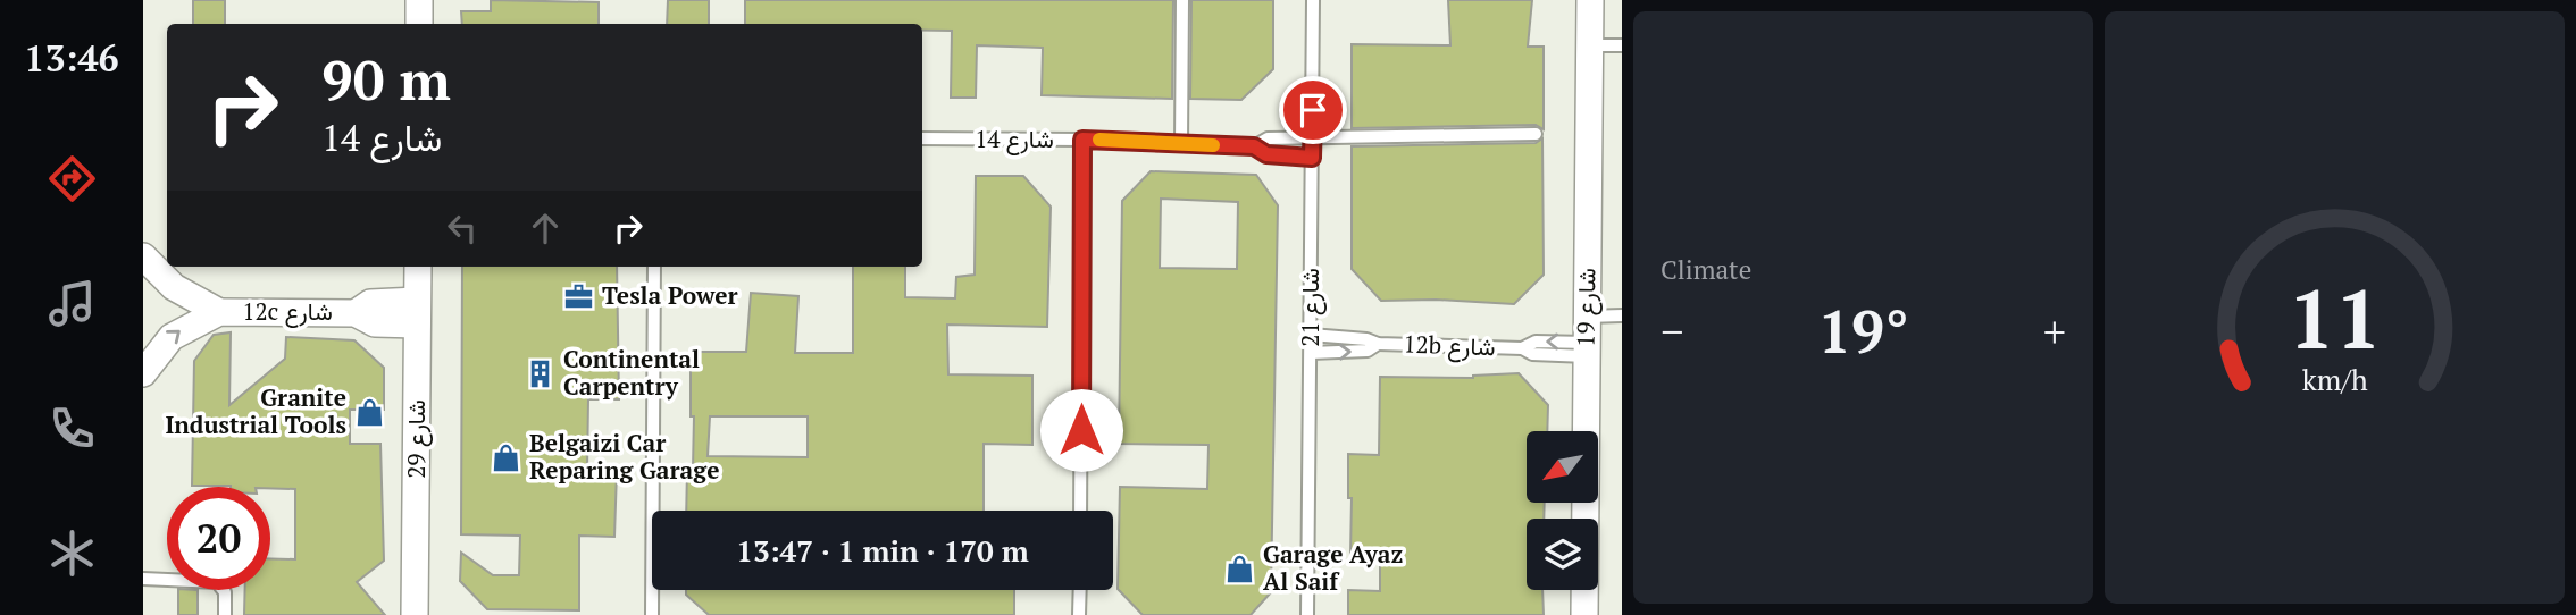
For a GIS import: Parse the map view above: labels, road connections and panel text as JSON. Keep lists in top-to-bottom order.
{
  "streets": {
    "street": ["شارع 19", "12c شارع", "شارع 29"],
    "lane": ["شارع 14", "شارع 21", "12b شارع"]
  },
  "crossings": [
    ["شارع 14", "شارع 21"],
    ["شارع 21", "12b شارع"],
    ["شارع 19", "12b شارع"],
    ["12c شارع", "شارع 29"]
  ],
  "places": {
    "office": ["Tesla Power"],
    "building": ["Continental Carpentry"],
    "shop": ["Granite Industrial Tools", "Belgaizi Car Reparing Garage", "Garage Ayaz Al Saif"]
  },
  "north": "bottom left",
  "page": {
    "tabs": "13:46",
    "tile": "Climate",
    "turn": ["90 m", "شارع 14"],
    "heat": ["−", "19°", "+"],
    "limit": "20",
    "trip": "13:47 · 1 min · 170 m",
    "gauge": ["11", "km/h"]
  }
}
